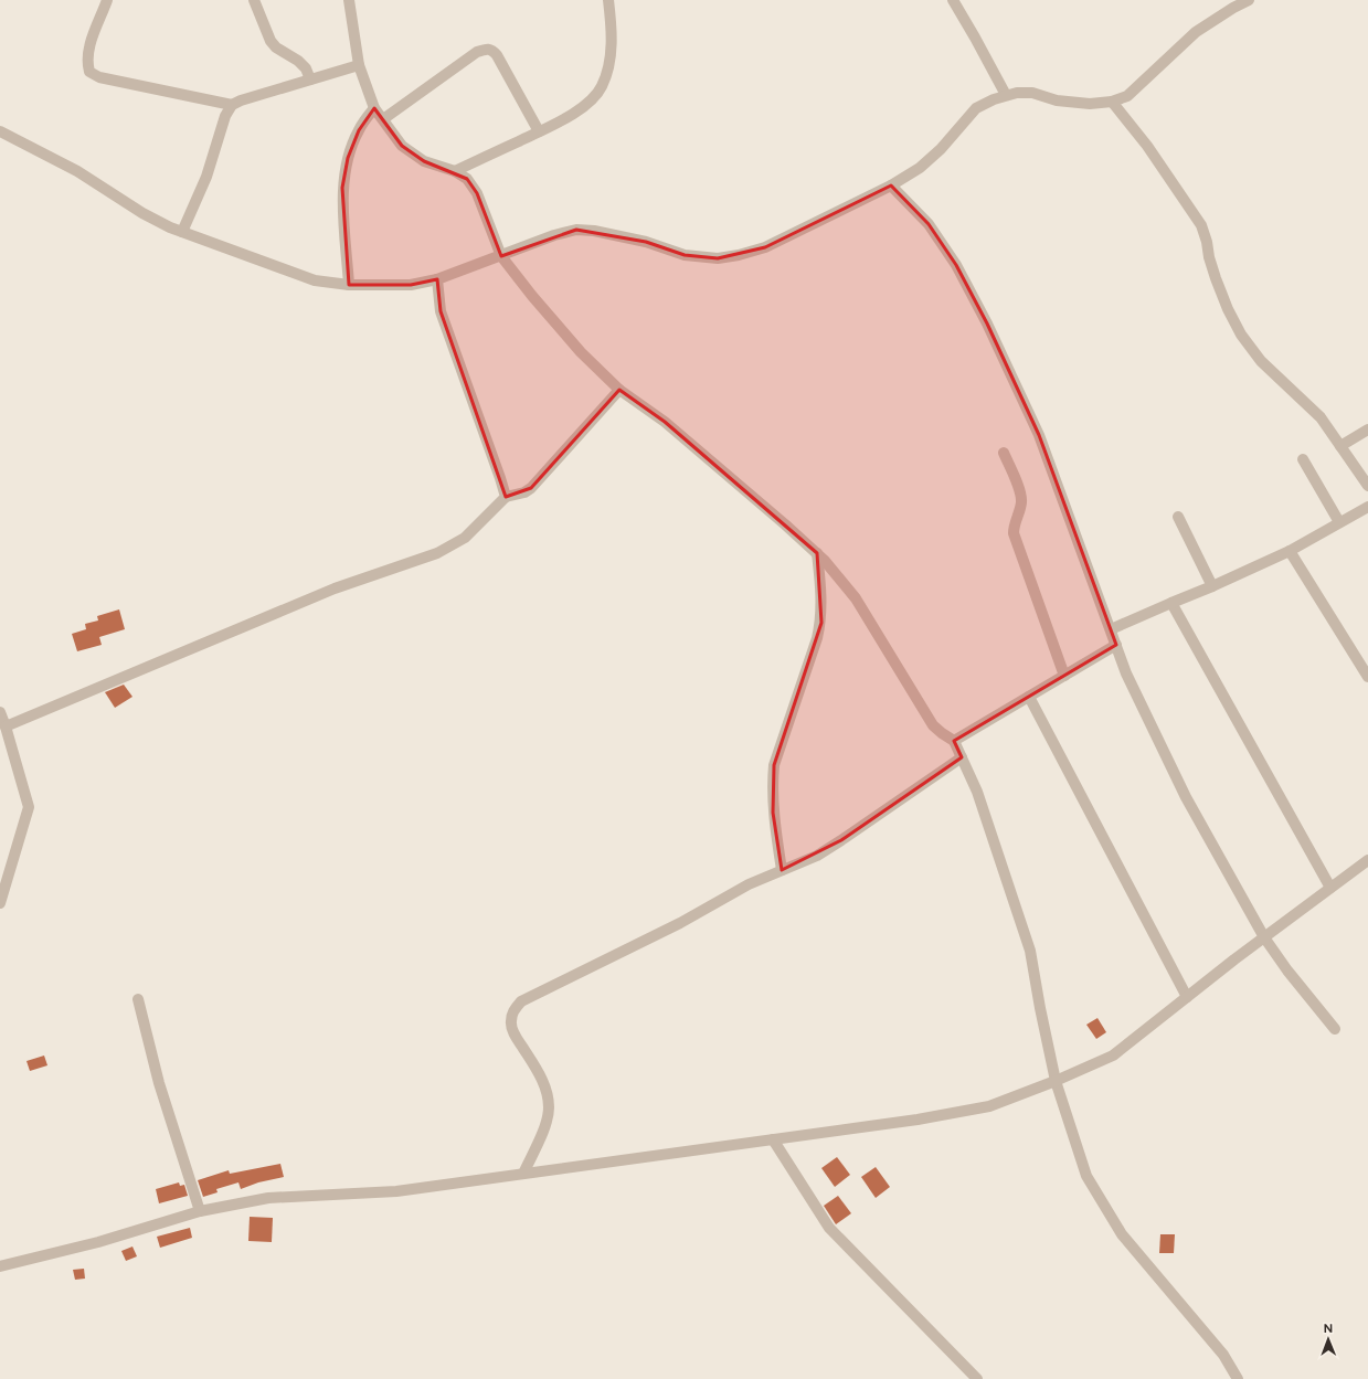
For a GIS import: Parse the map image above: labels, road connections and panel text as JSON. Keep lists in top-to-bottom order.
{
  "north": "top"
}
